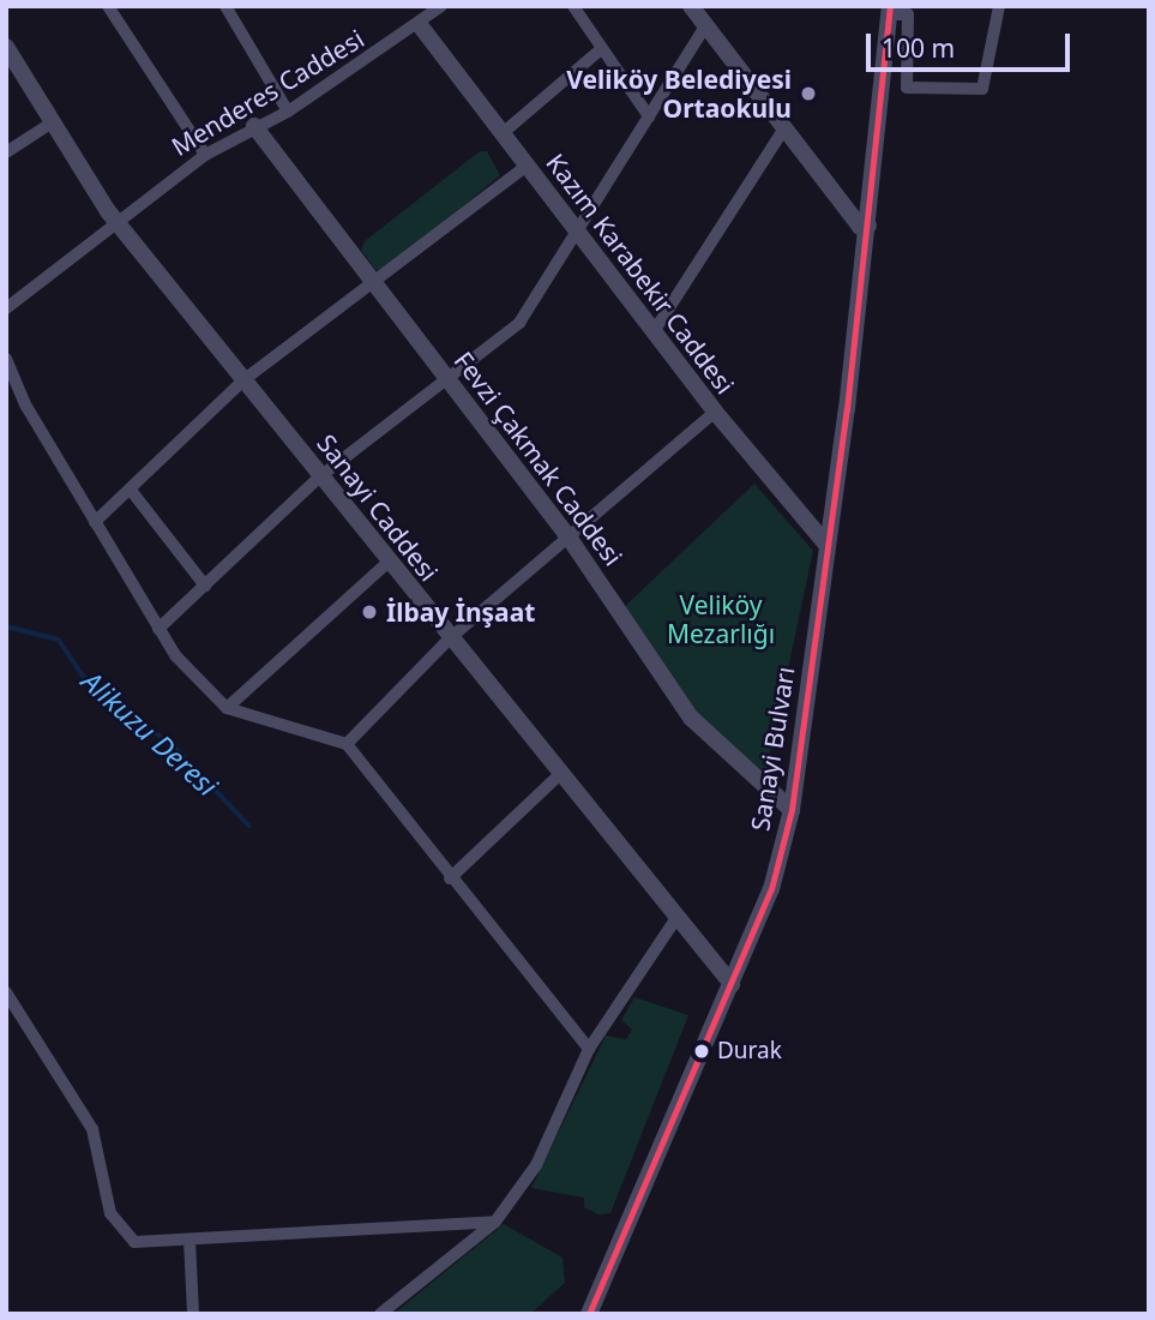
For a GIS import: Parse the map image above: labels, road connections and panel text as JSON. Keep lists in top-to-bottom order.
{
  "streets": {
    "street": [
      "Menderes Caddesi",
      "Kazım Karabekir Caddesi",
      "Fevzi Çakmak Caddesi",
      "Sanayi Caddesi",
      "Sanayi Bulvarı"
    ]
  },
  "crossings": [
    ["Menderes Caddesi", "Kazım Karabekir Caddesi"],
    ["Menderes Caddesi", "Fevzi Çakmak Caddesi"],
    ["Menderes Caddesi", "Sanayi Caddesi"],
    ["Kazım Karabekir Caddesi", "Sanayi Bulvarı"],
    ["Fevzi Çakmak Caddesi", "Sanayi Bulvarı"],
    ["Sanayi Caddesi", "Sanayi Bulvarı"]
  ],
  "water": ["Alikuzu Deresi"],
  "parks": ["Veliköy Mezarlığı"],
  "places": ["Veliköy Belediyesi Ortaokulu", "İlbay İnşaat", "Durak"],
  "scale_bar": "100 m"
}
